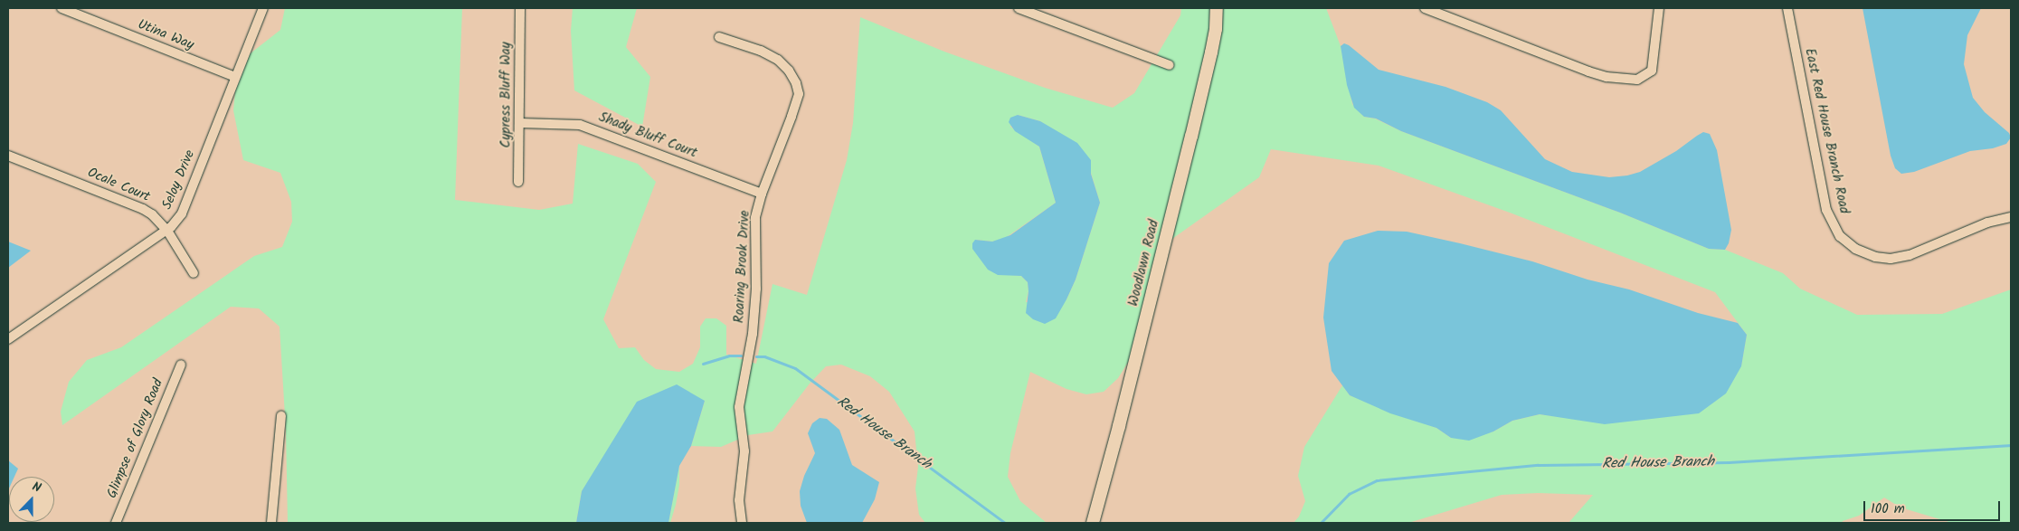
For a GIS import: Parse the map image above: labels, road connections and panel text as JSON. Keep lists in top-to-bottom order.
{
  "streets": {
    "street": [
      "Utina Way",
      "Cypress Bluff Way",
      "East Red House Branch Road",
      "Shady Bluff Court",
      "Seloy Drive",
      "Ocale Court",
      "Woodlawn Road",
      "Roaring Brook Drive",
      "Glimpse of Glory Road"
    ]
  },
  "crossings": [
    ["Utina Way", "Seloy Drive"],
    ["Cypress Bluff Way", "Shady Bluff Court"],
    ["Shady Bluff Court", "Roaring Brook Drive"],
    ["Seloy Drive", "Ocale Court"]
  ],
  "water": ["Red House Branch"],
  "scale_bar": "100 m",
  "north": "top"
}
